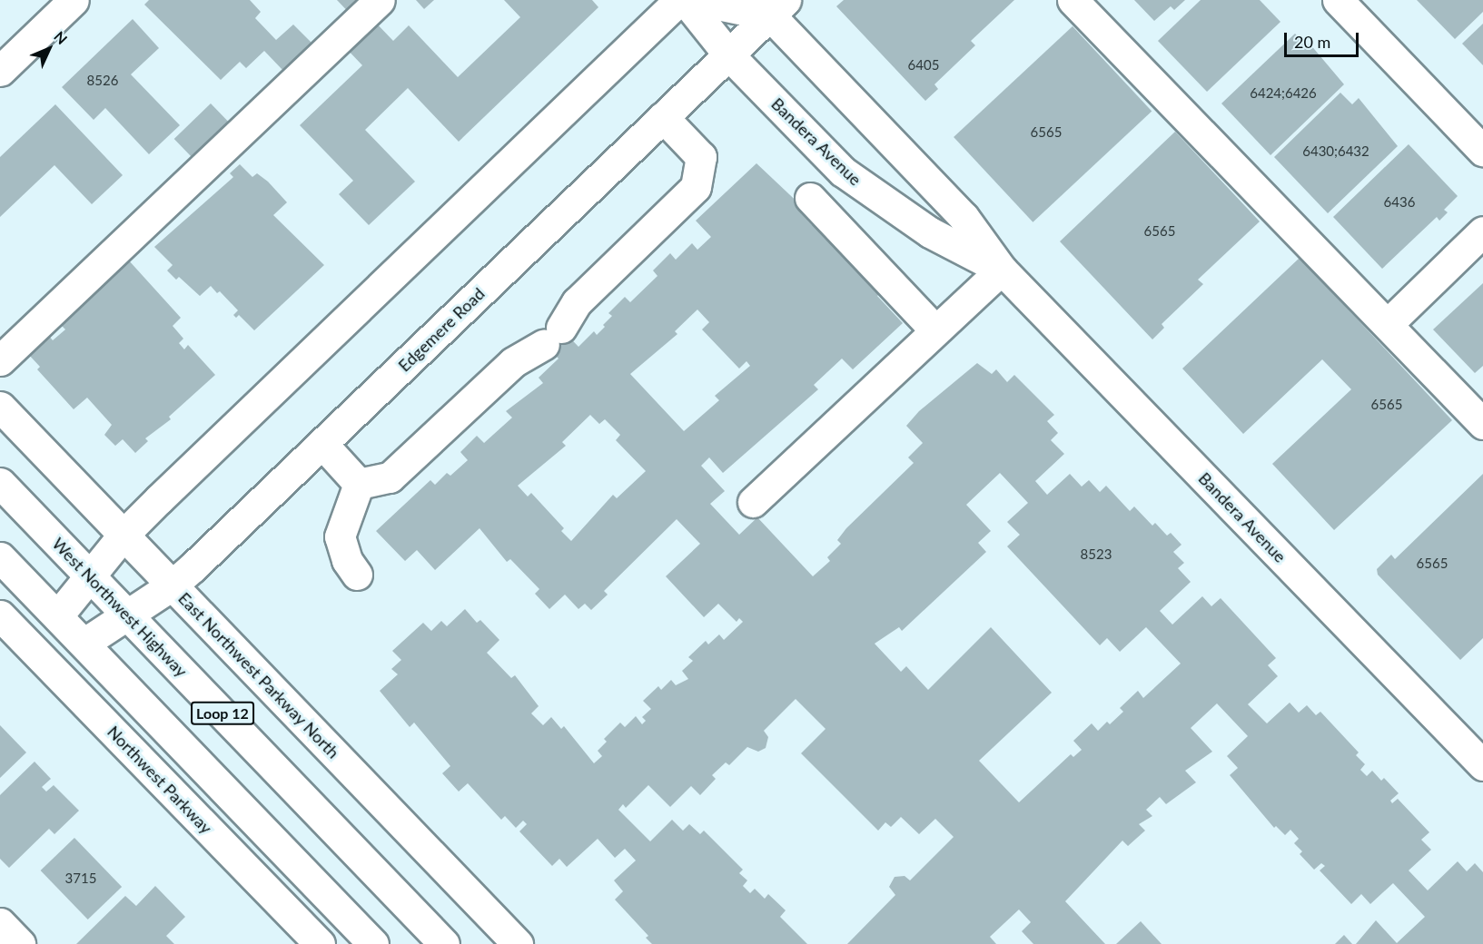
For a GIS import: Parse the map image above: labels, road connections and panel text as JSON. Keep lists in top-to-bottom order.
{
  "streets": {
    "street": [
      "Bandera Avenue",
      "Edgemere Road",
      "West Northwest Highway",
      "East Northwest Parkway North",
      "Loop 12",
      "Northwest Parkway"
    ]
  },
  "crossings": [
    ["Bandera Avenue", "Edgemere Road"],
    ["Edgemere Road", "West Northwest Highway"],
    ["Edgemere Road", "East Northwest Parkway North"],
    ["Edgemere Road", "Loop 12"]
  ],
  "house_numbers": [
    "6405",
    "8526",
    "6424;6426",
    "6565",
    "6430;6432",
    "6436",
    "6565",
    "6565",
    "8523",
    "6565",
    "3715"
  ],
  "scale_bar": "20 m",
  "north": "top right"
}
